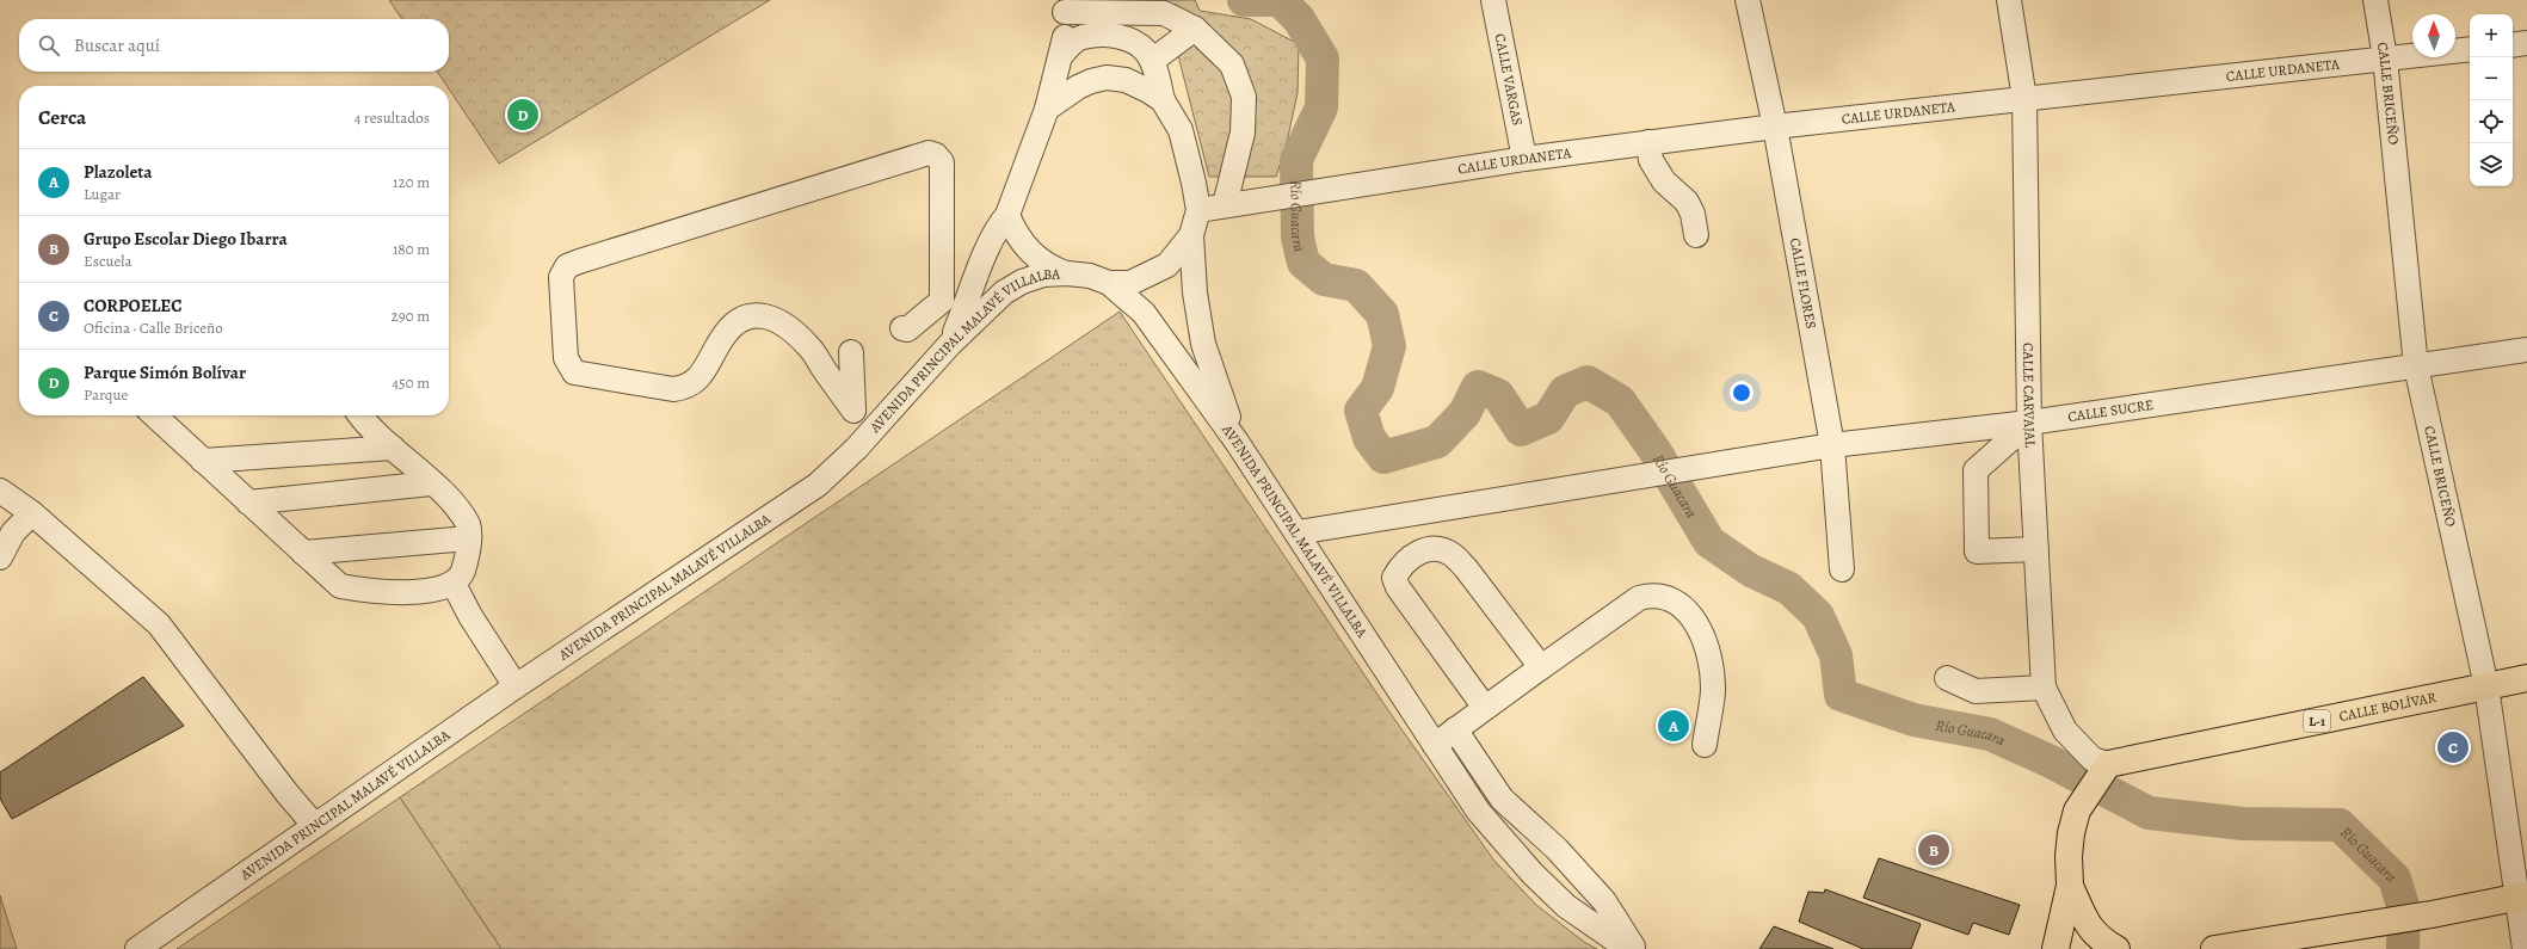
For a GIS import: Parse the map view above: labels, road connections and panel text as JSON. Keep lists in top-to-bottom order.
{
  "streets": {
    "main road": ["CALLE BOLÍVAR", "L-1"],
    "street": [
      "CALLE URDANETA",
      "CALLE VARGAS",
      "CALLE BRICEÑO",
      "CALLE FLORES",
      "AVENIDA PRINCIPAL MALAVÉ VILLALBA",
      "CALLE CARVAJAL",
      "CALLE SUCRE"
    ]
  },
  "crossings": [
    ["CALLE URDANETA", "CALLE VARGAS"],
    ["CALLE URDANETA", "CALLE BRICEÑO"],
    ["CALLE URDANETA", "CALLE FLORES"],
    ["CALLE URDANETA", "CALLE CARVAJAL"],
    ["CALLE BRICEÑO", "CALLE SUCRE"],
    ["CALLE BRICEÑO", "CALLE BOLÍVAR"],
    ["CALLE FLORES", "CALLE SUCRE"],
    ["AVENIDA PRINCIPAL MALAVÉ VILLALBA", "CALLE SUCRE"],
    ["CALLE CARVAJAL", "CALLE SUCRE"],
    ["CALLE CARVAJAL", "CALLE BOLÍVAR"]
  ],
  "water": ["Río Guacara"],
  "north": "top",
  "page": {
    "map_buttons": ["+", "−"],
    "search": "Buscar aquí",
    "heading": ["Cerca", "4 resultados"],
    "pins": [
      "D",
      "A",
      "C",
      "B"
    ],
    "list": [
      {
        "mark": "A",
        "name": "Plazoleta",
        "note": "Lugar",
        "value": "120 m"
      },
      {
        "mark": "B",
        "name": "Grupo Escolar Diego Ibarra",
        "note": "Escuela",
        "value": "180 m"
      },
      {
        "mark": "C",
        "name": "CORPOELEC",
        "note": "Oficina · Calle Briceño",
        "value": "290 m"
      },
      {
        "mark": "D",
        "name": "Parque Simón Bolívar",
        "note": "Parque",
        "value": "450 m"
      }
    ]
  }
}
